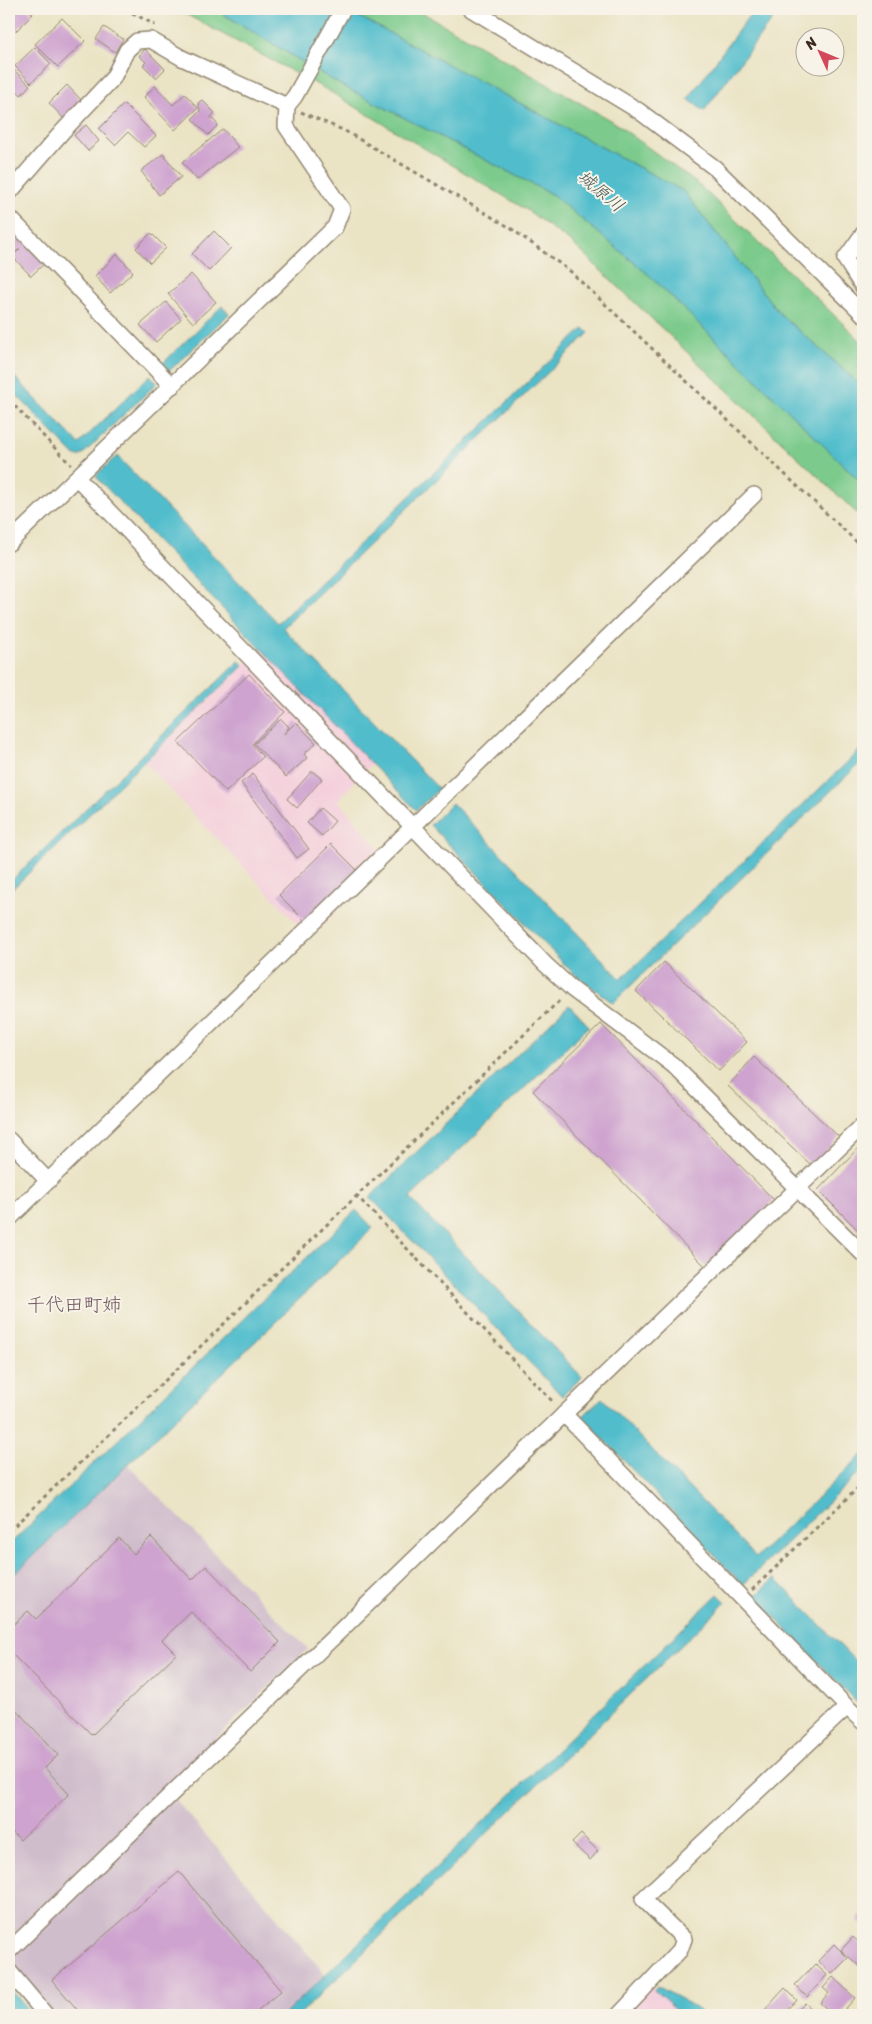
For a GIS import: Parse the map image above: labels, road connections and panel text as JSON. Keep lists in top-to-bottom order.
{
  "districts": ["千代田町姉"],
  "water": ["城原川"],
  "north": "top left"
}
